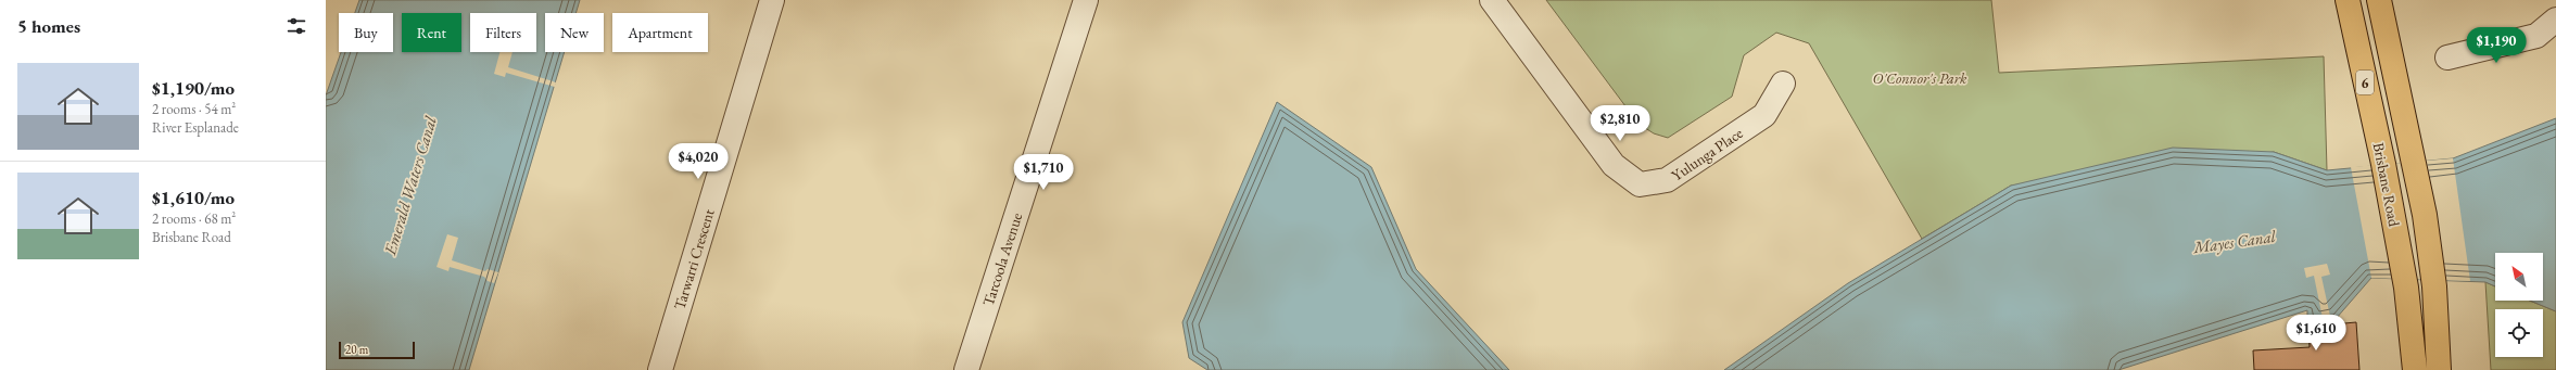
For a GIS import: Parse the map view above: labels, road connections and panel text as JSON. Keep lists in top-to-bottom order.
{
  "streets": {
    "main road": ["6", "Brisbane Road"],
    "street": ["Yulunga Place", "Tarwarri Crescent", "Tarcoola Avenue"]
  },
  "water": ["Emerald Waters Canal", "Mayes Canal"],
  "parks": ["O'Connor's Park"],
  "scale_bar": "20 m",
  "north": "top left",
  "page": {
    "heading": "5 homes",
    "chip": [
      "Buy",
      "Rent",
      "Filters",
      "New",
      "Apartment"
    ],
    "price": [
      "$1,190",
      "$2,810",
      "$4,020",
      "$1,710",
      "$1,610"
    ],
    "list": [
      {
        "name": "$1,190/mo",
        "note": "2 rooms · 54 m² · River Esplanade"
      },
      {
        "name": "$1,610/mo",
        "note": "2 rooms · 68 m² · Brisbane Road"
      }
    ],
    "scale": "20 m"
  }
}
